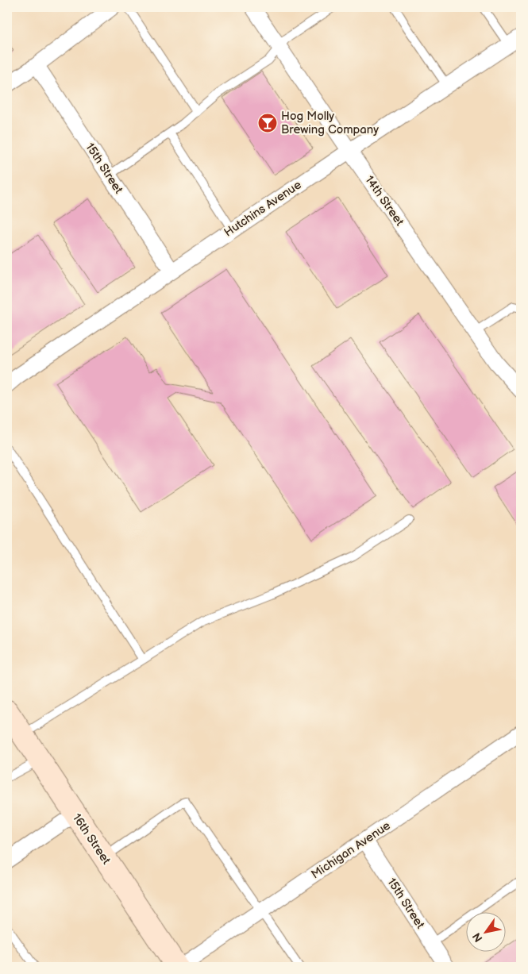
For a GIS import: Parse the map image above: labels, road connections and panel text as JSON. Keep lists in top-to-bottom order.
{
  "streets": {
    "street": [
      "15th Street",
      "14th Street",
      "Hutchins Avenue",
      "16th Street",
      "Michigan Avenue"
    ]
  },
  "crossings": [
    ["15th Street", "Hutchins Avenue"],
    ["15th Street", "Michigan Avenue"],
    ["14th Street", "Hutchins Avenue"]
  ],
  "places": {
    "bar": ["Hog Molly Brewing Company"]
  },
  "north": "bottom left"
}
